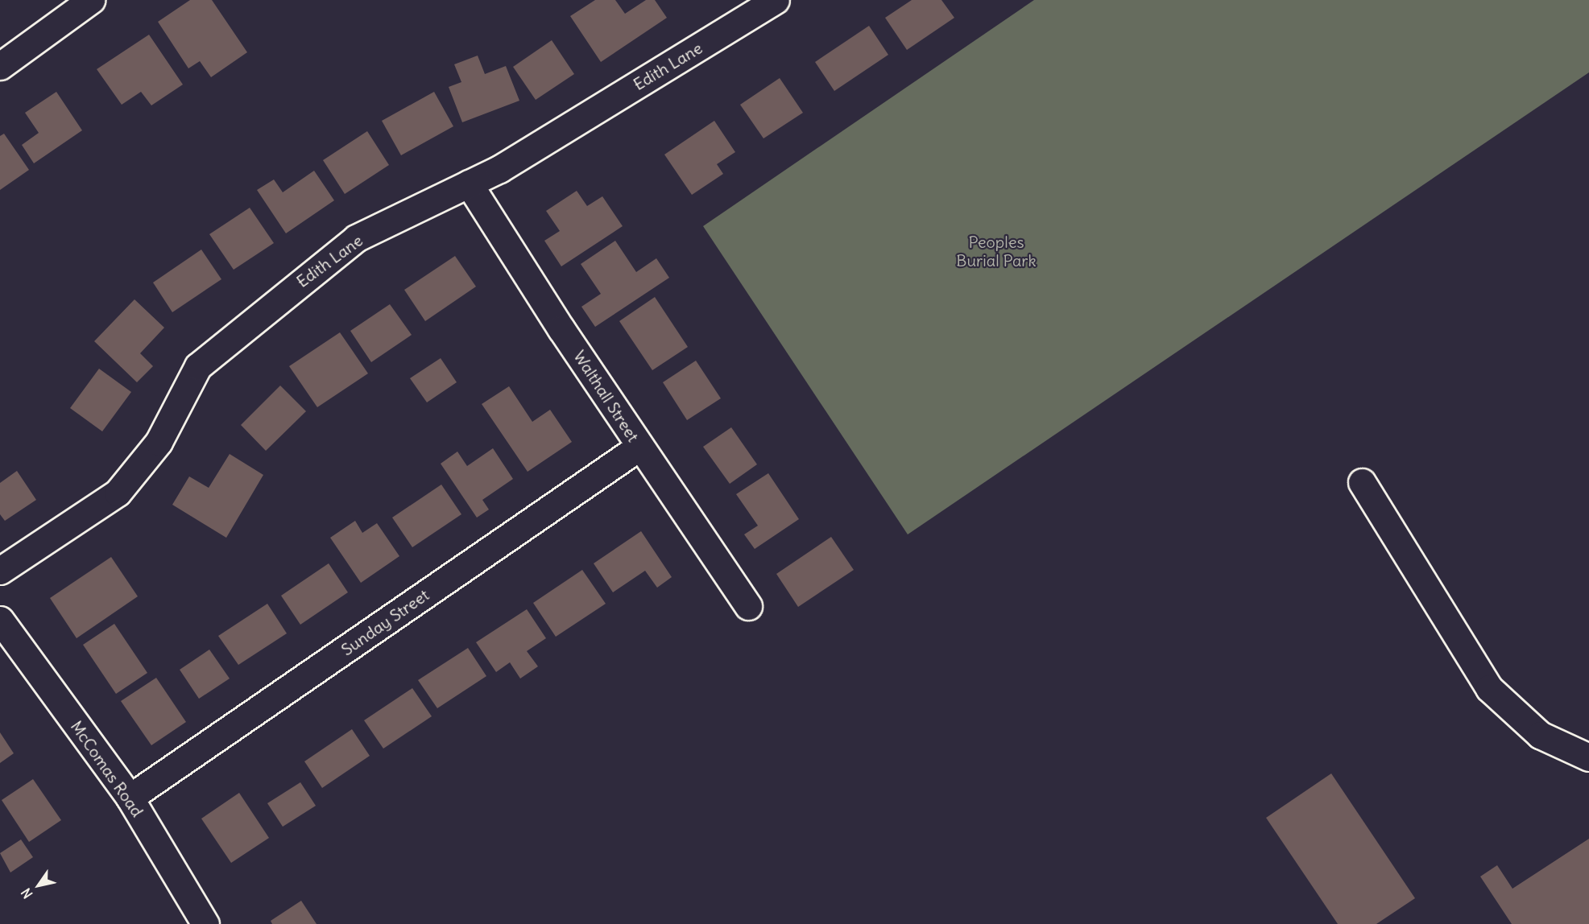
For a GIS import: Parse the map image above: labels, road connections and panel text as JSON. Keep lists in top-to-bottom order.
{
  "streets": {
    "street": [
      "Edith Lane",
      "Walthall Street",
      "Sunday Street",
      "McComas Road"
    ]
  },
  "crossings": [
    ["Edith Lane", "Walthall Street"],
    ["Walthall Street", "Sunday Street"],
    ["Sunday Street", "McComas Road"]
  ],
  "parks": ["Peoples Burial Park"],
  "north": "bottom left"
}
